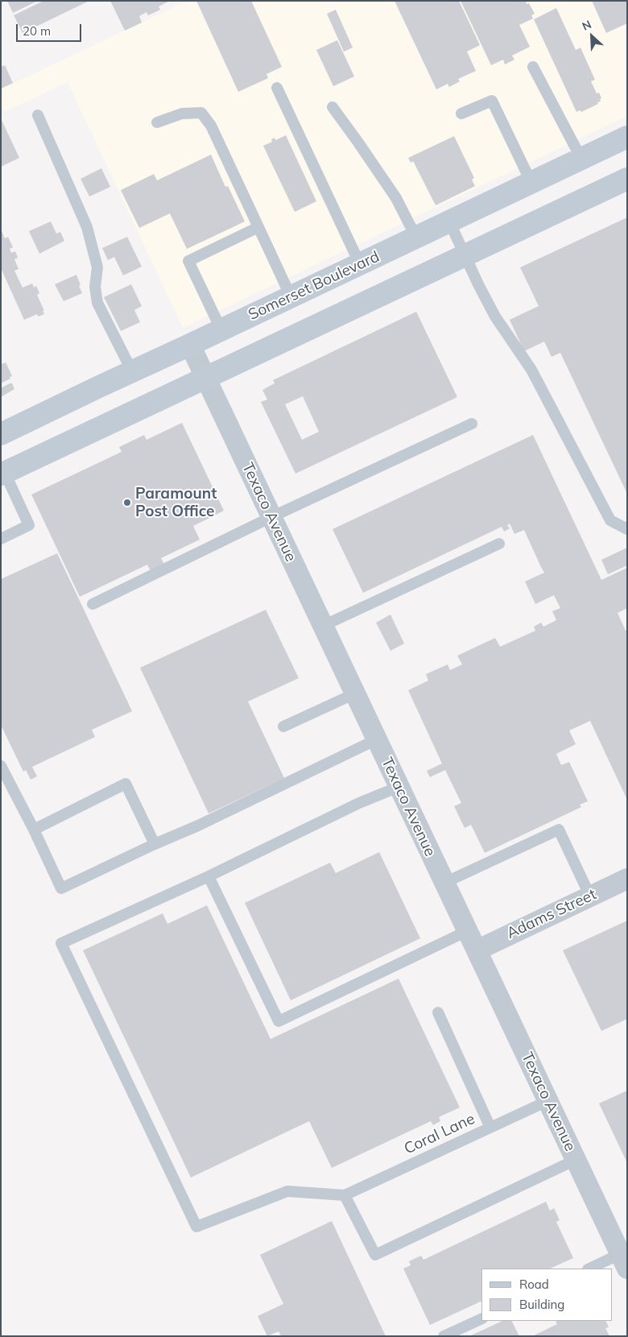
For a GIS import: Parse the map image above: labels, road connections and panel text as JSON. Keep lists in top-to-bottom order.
{
  "streets": {
    "main road": ["Somerset Boulevard"],
    "street": ["Texaco Avenue", "Adams Street"],
    "lane": ["Coral Lane"]
  },
  "crossings": [
    ["Somerset Boulevard", "Texaco Avenue"],
    ["Texaco Avenue", "Adams Street"],
    ["Texaco Avenue", "Coral Lane"]
  ],
  "places": ["Paramount Post Office"],
  "legend": ["Road", "Building"],
  "scale_bar": "20 m",
  "north": "top left"
}
